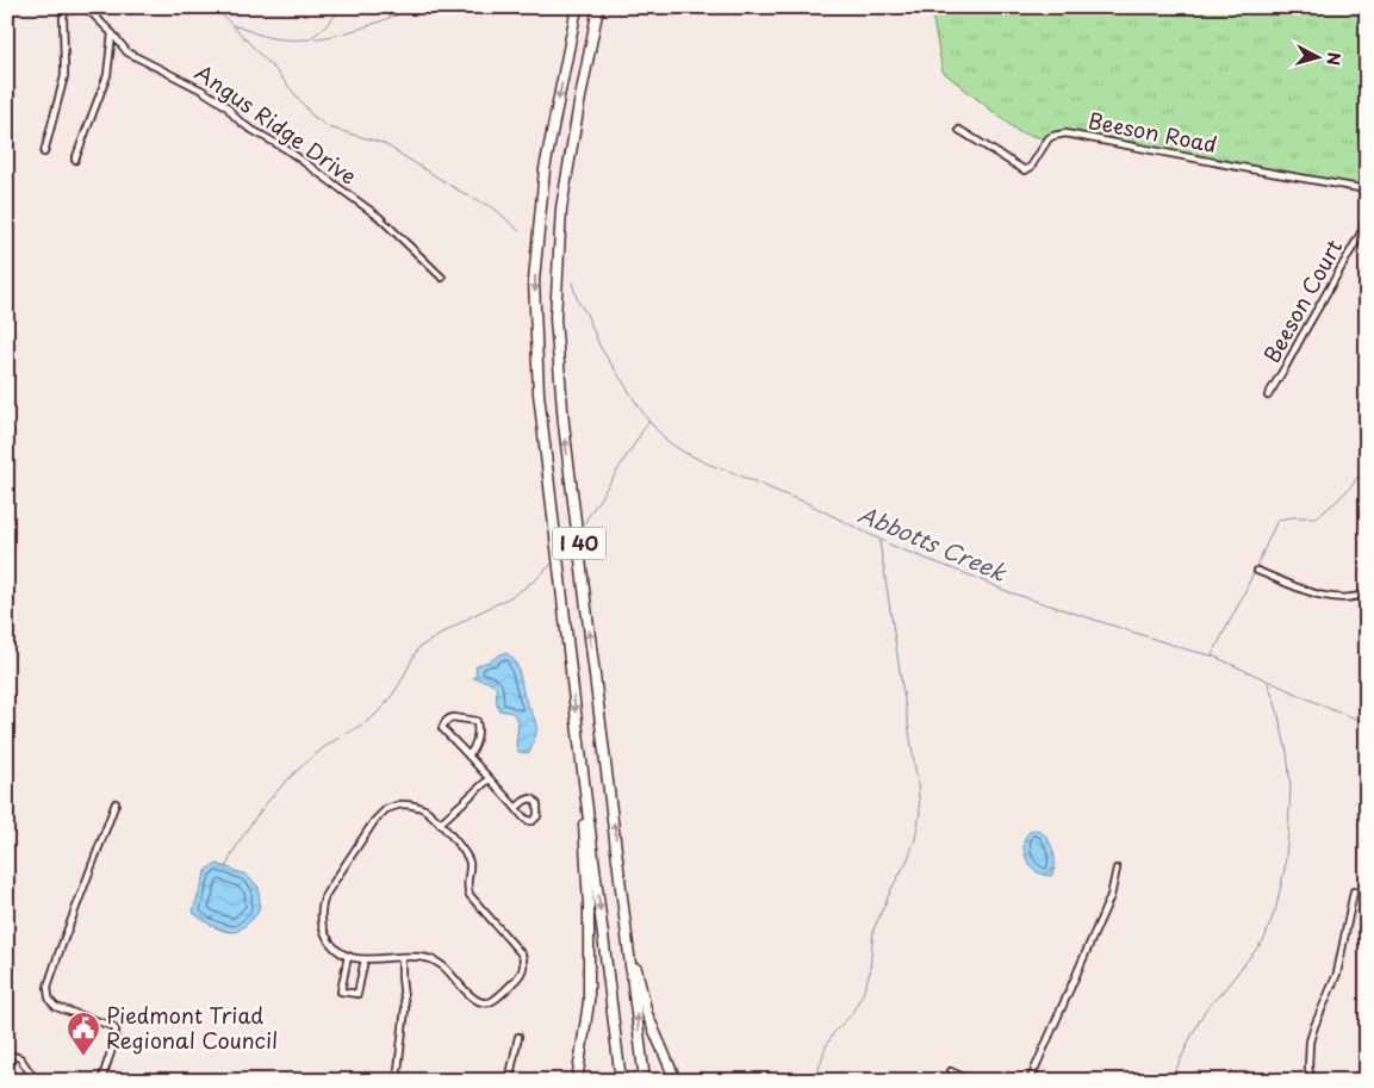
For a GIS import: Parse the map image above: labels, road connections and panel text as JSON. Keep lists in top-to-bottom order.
{
  "streets": {
    "highway": ["I 40"],
    "street": ["Angus Ridge Drive", "Beeson Road", "Beeson Court"]
  },
  "water": ["Abbotts Creek"],
  "places": {
    "public building": ["Piedmont Triad Regional Council"]
  },
  "north": "right"
}
